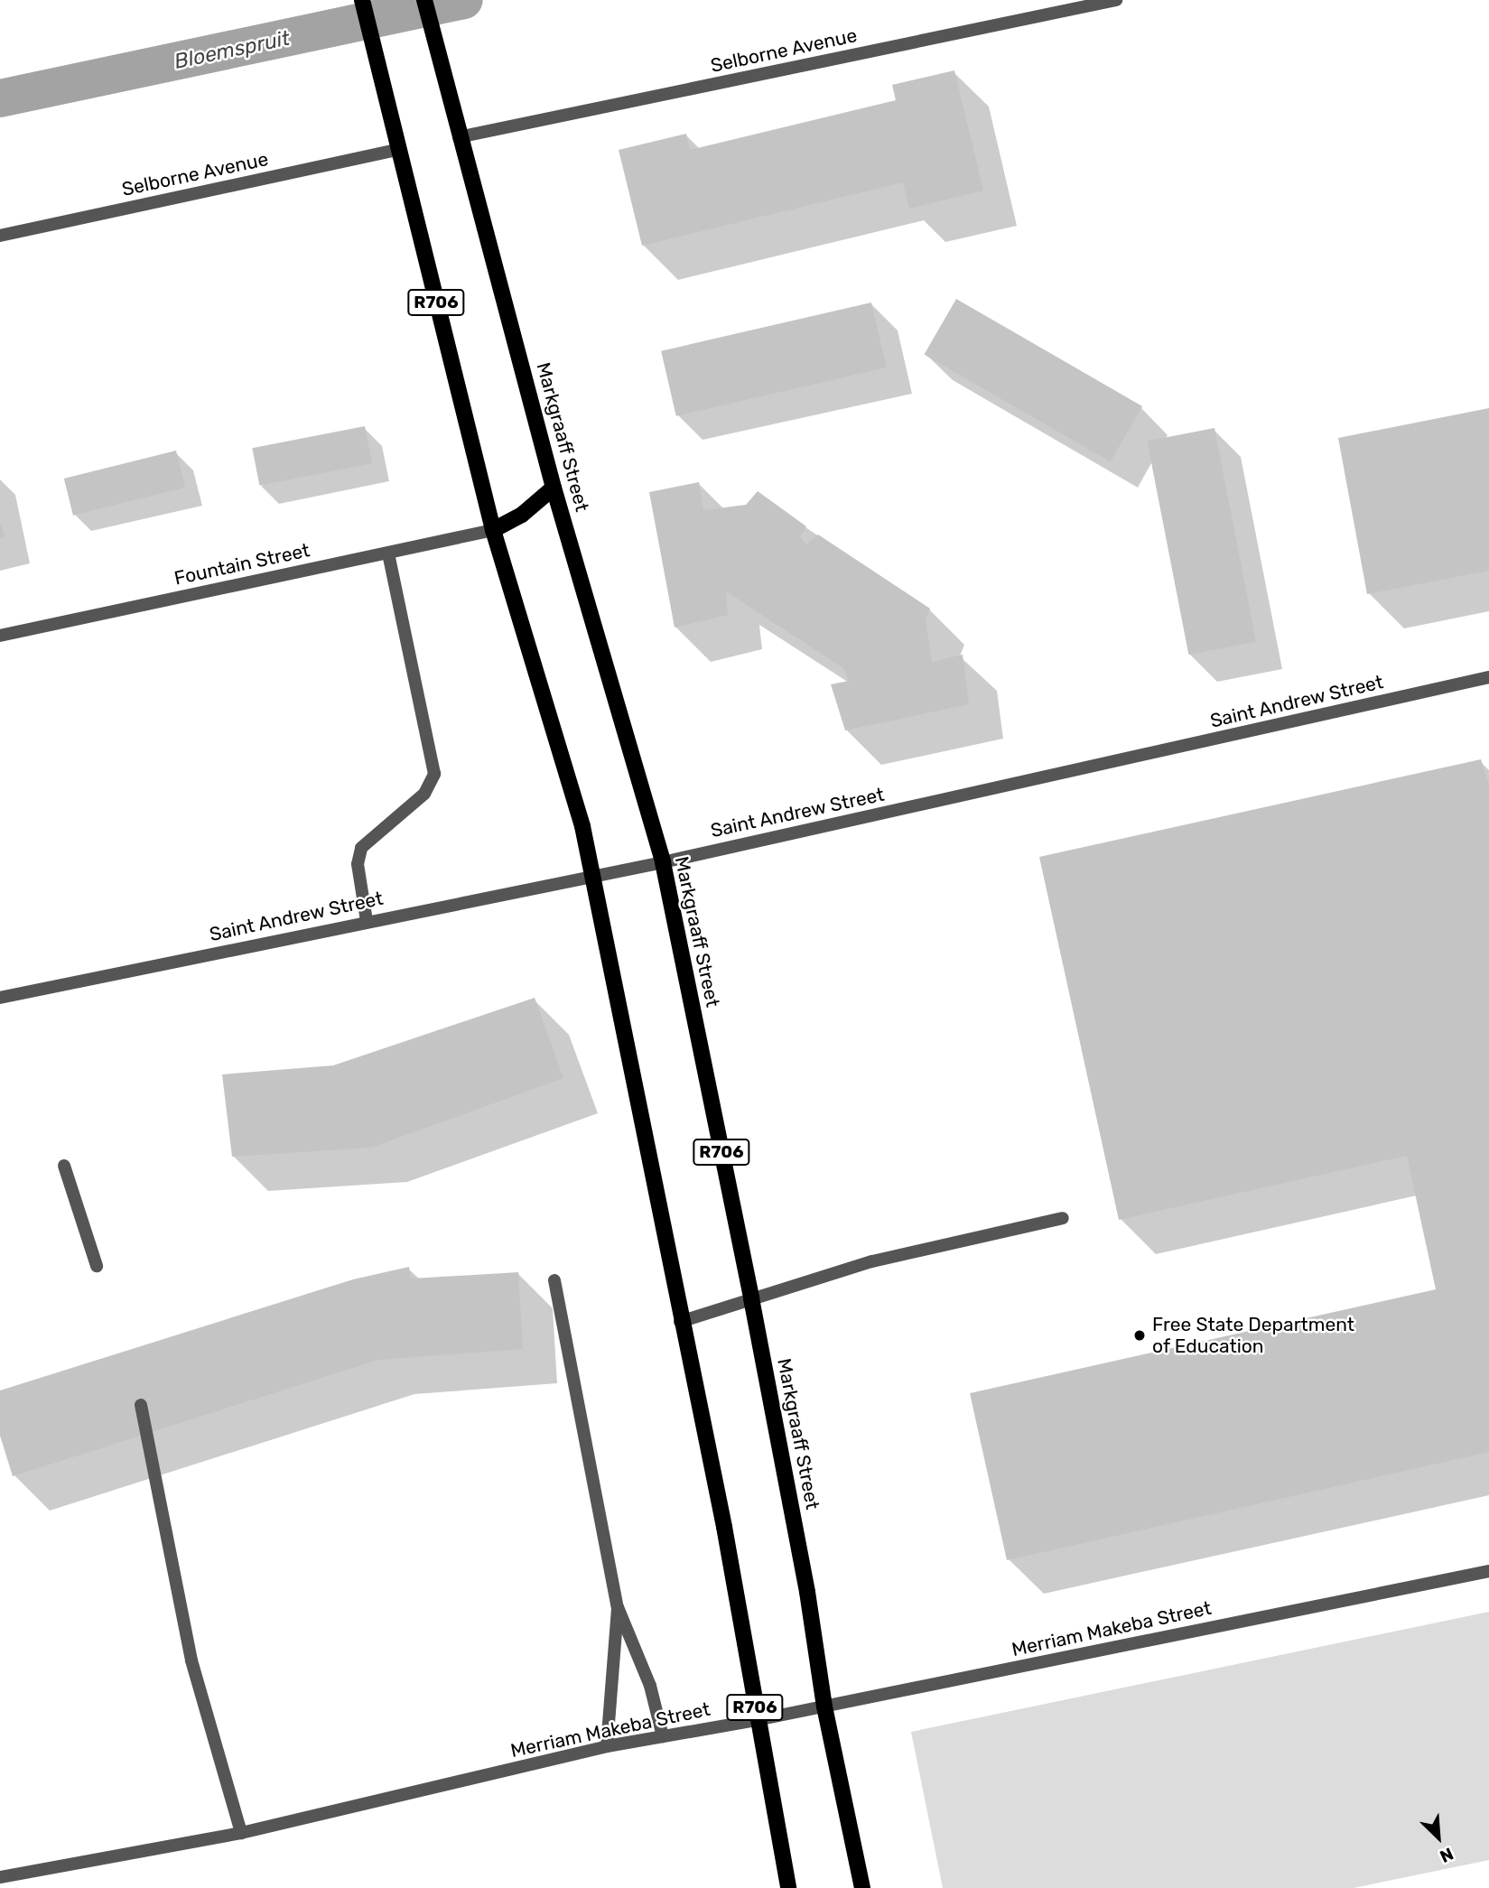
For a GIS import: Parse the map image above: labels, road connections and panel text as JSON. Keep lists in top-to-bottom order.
{
  "streets": {
    "main road": ["R706", "Markgraaff Street"],
    "street": [
      "Selborne Avenue",
      "Fountain Street",
      "Saint Andrew Street",
      "Merriam Makeba Street"
    ]
  },
  "crossings": [
    ["Selborne Avenue", "R706"],
    ["Selborne Avenue", "Markgraaff Street"],
    ["R706", "Fountain Street"],
    ["R706", "Saint Andrew Street"],
    ["R706", "Merriam Makeba Street"],
    ["Markgraaff Street", "Saint Andrew Street"],
    ["Markgraaff Street", "Merriam Makeba Street"]
  ],
  "water": ["Bloemspruit"],
  "places": ["Free State Department of Education"],
  "north": "bottom right"
}
